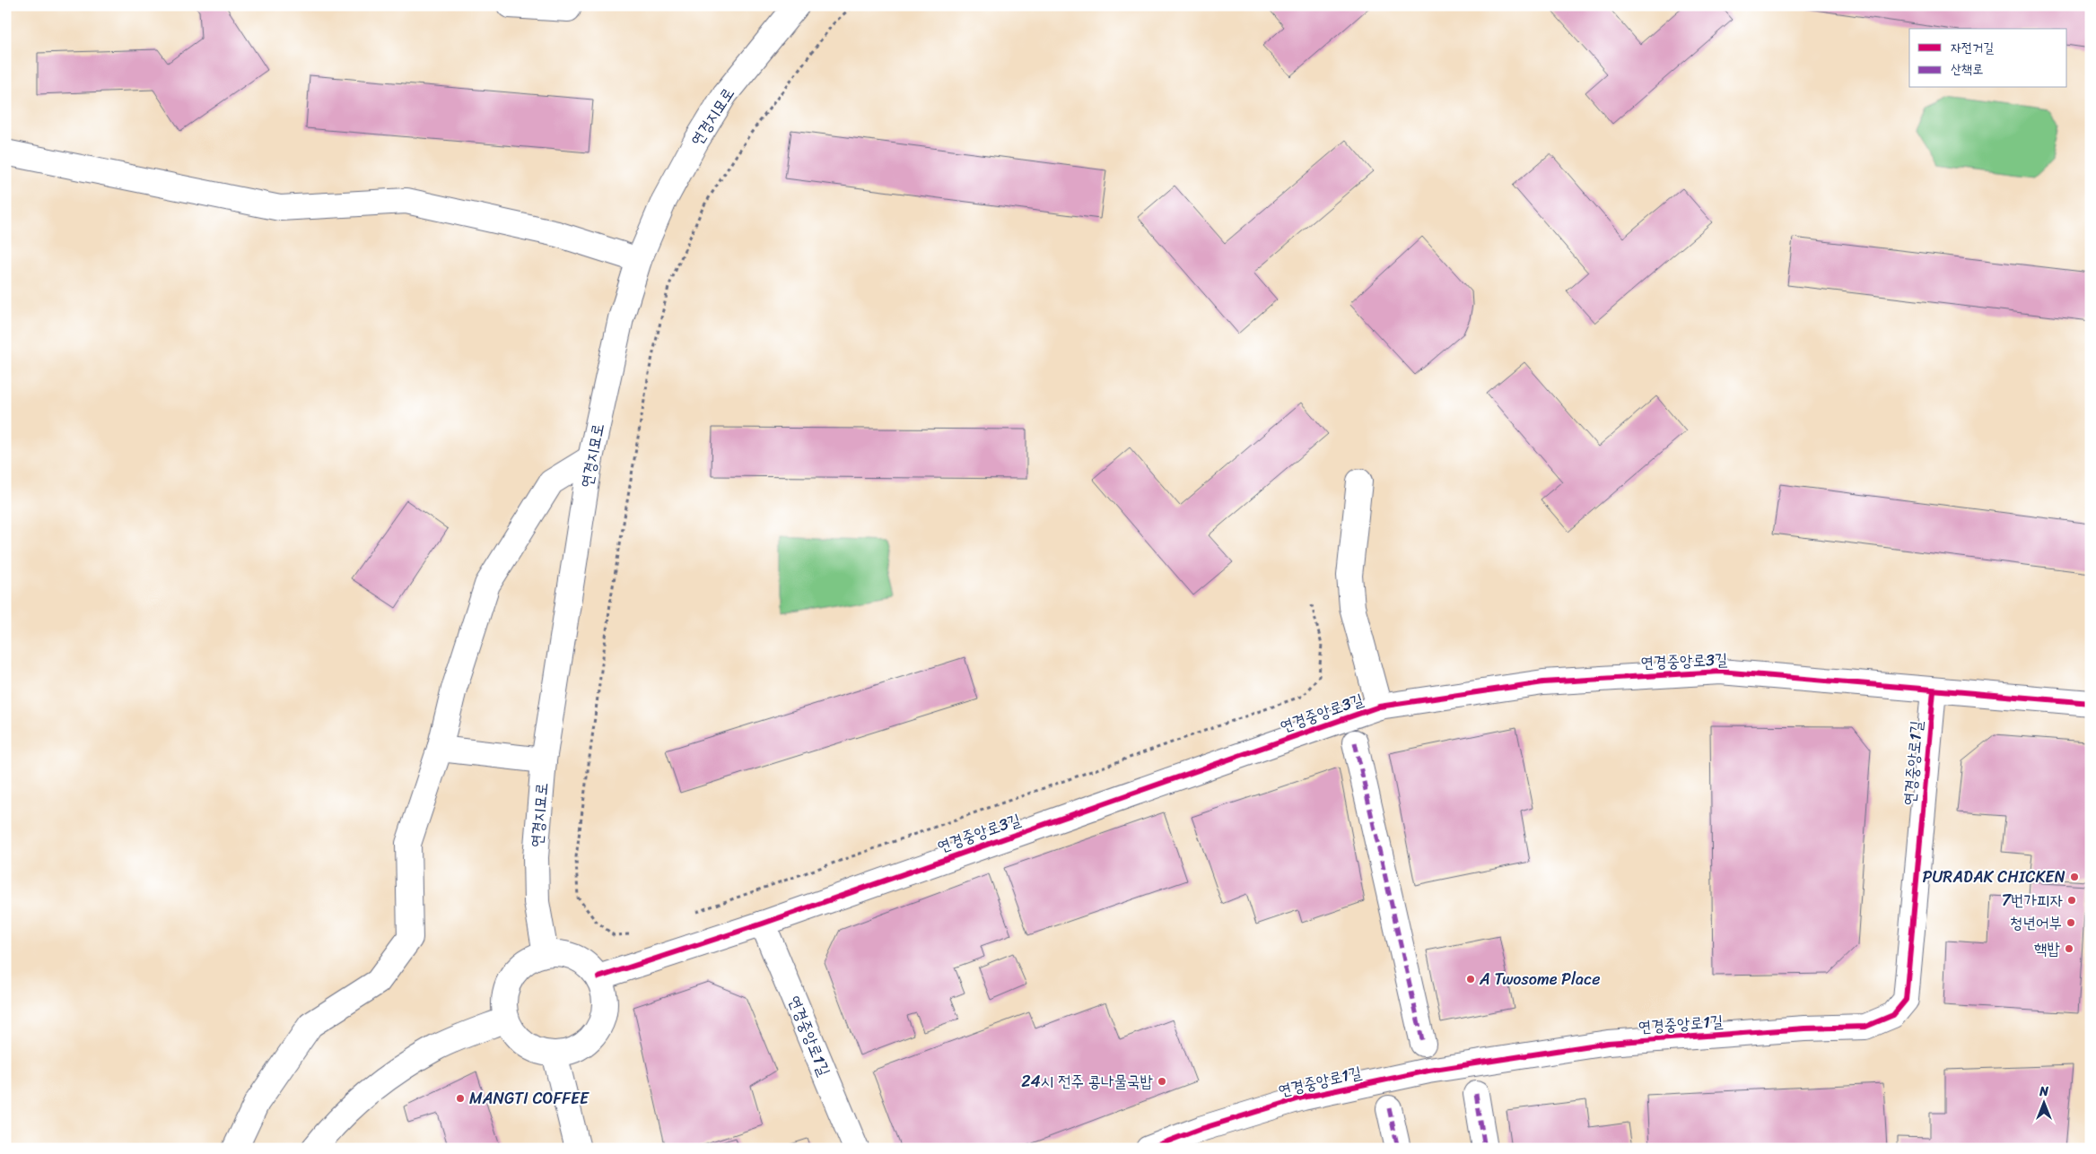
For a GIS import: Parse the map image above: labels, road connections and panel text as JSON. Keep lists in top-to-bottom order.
{
  "streets": {
    "street": ["연경지묘로", "연경중앙로3길", "연경중앙로1길"]
  },
  "crossings": [
    ["연경지묘로", "연경중앙로3길"],
    ["연경중앙로3길", "연경중앙로1길"]
  ],
  "places": [
    "PURADAK CHICKEN",
    "7번가피자",
    "청년어부",
    "핵밥",
    "A Twosome Place",
    "24시 전주 콩나물국밥",
    "MANGTI COFFEE"
  ],
  "legend": ["자전거길", "산책로"],
  "north": "top"
}
